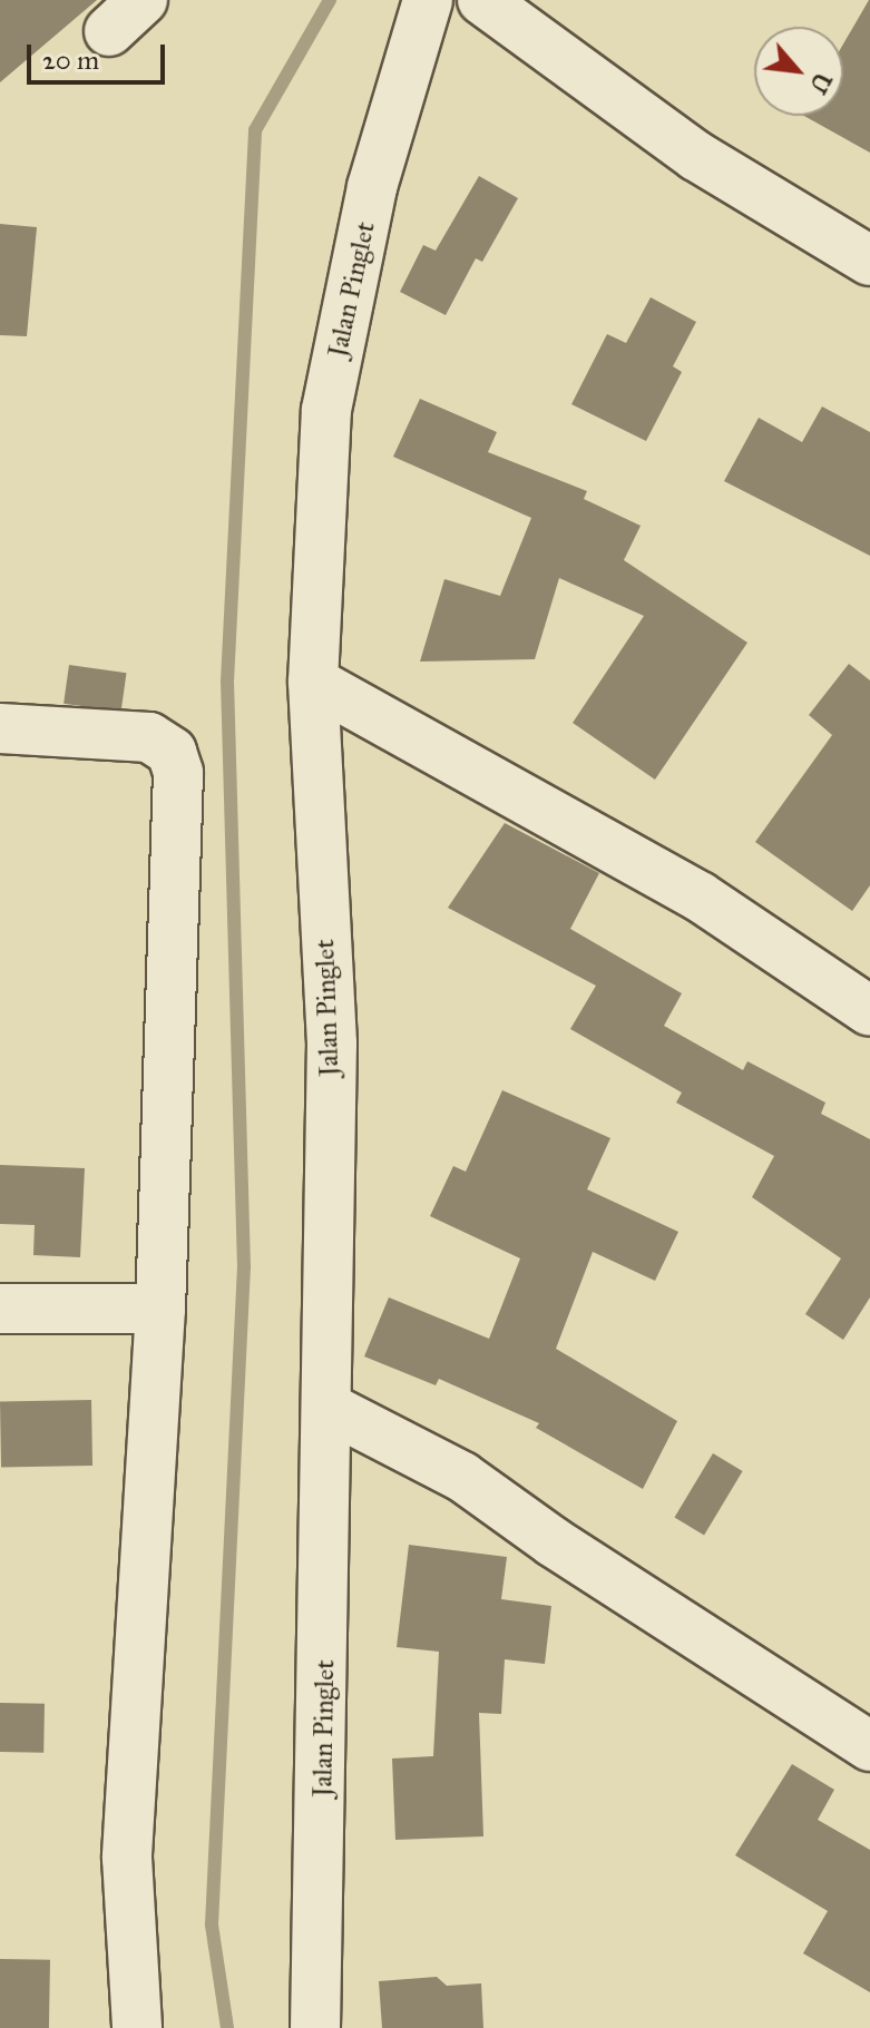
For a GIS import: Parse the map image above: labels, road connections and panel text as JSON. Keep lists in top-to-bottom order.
{
  "streets": {
    "street": ["Jalan Pinglet"]
  },
  "scale_bar": "20 m",
  "north": "bottom right"
}
